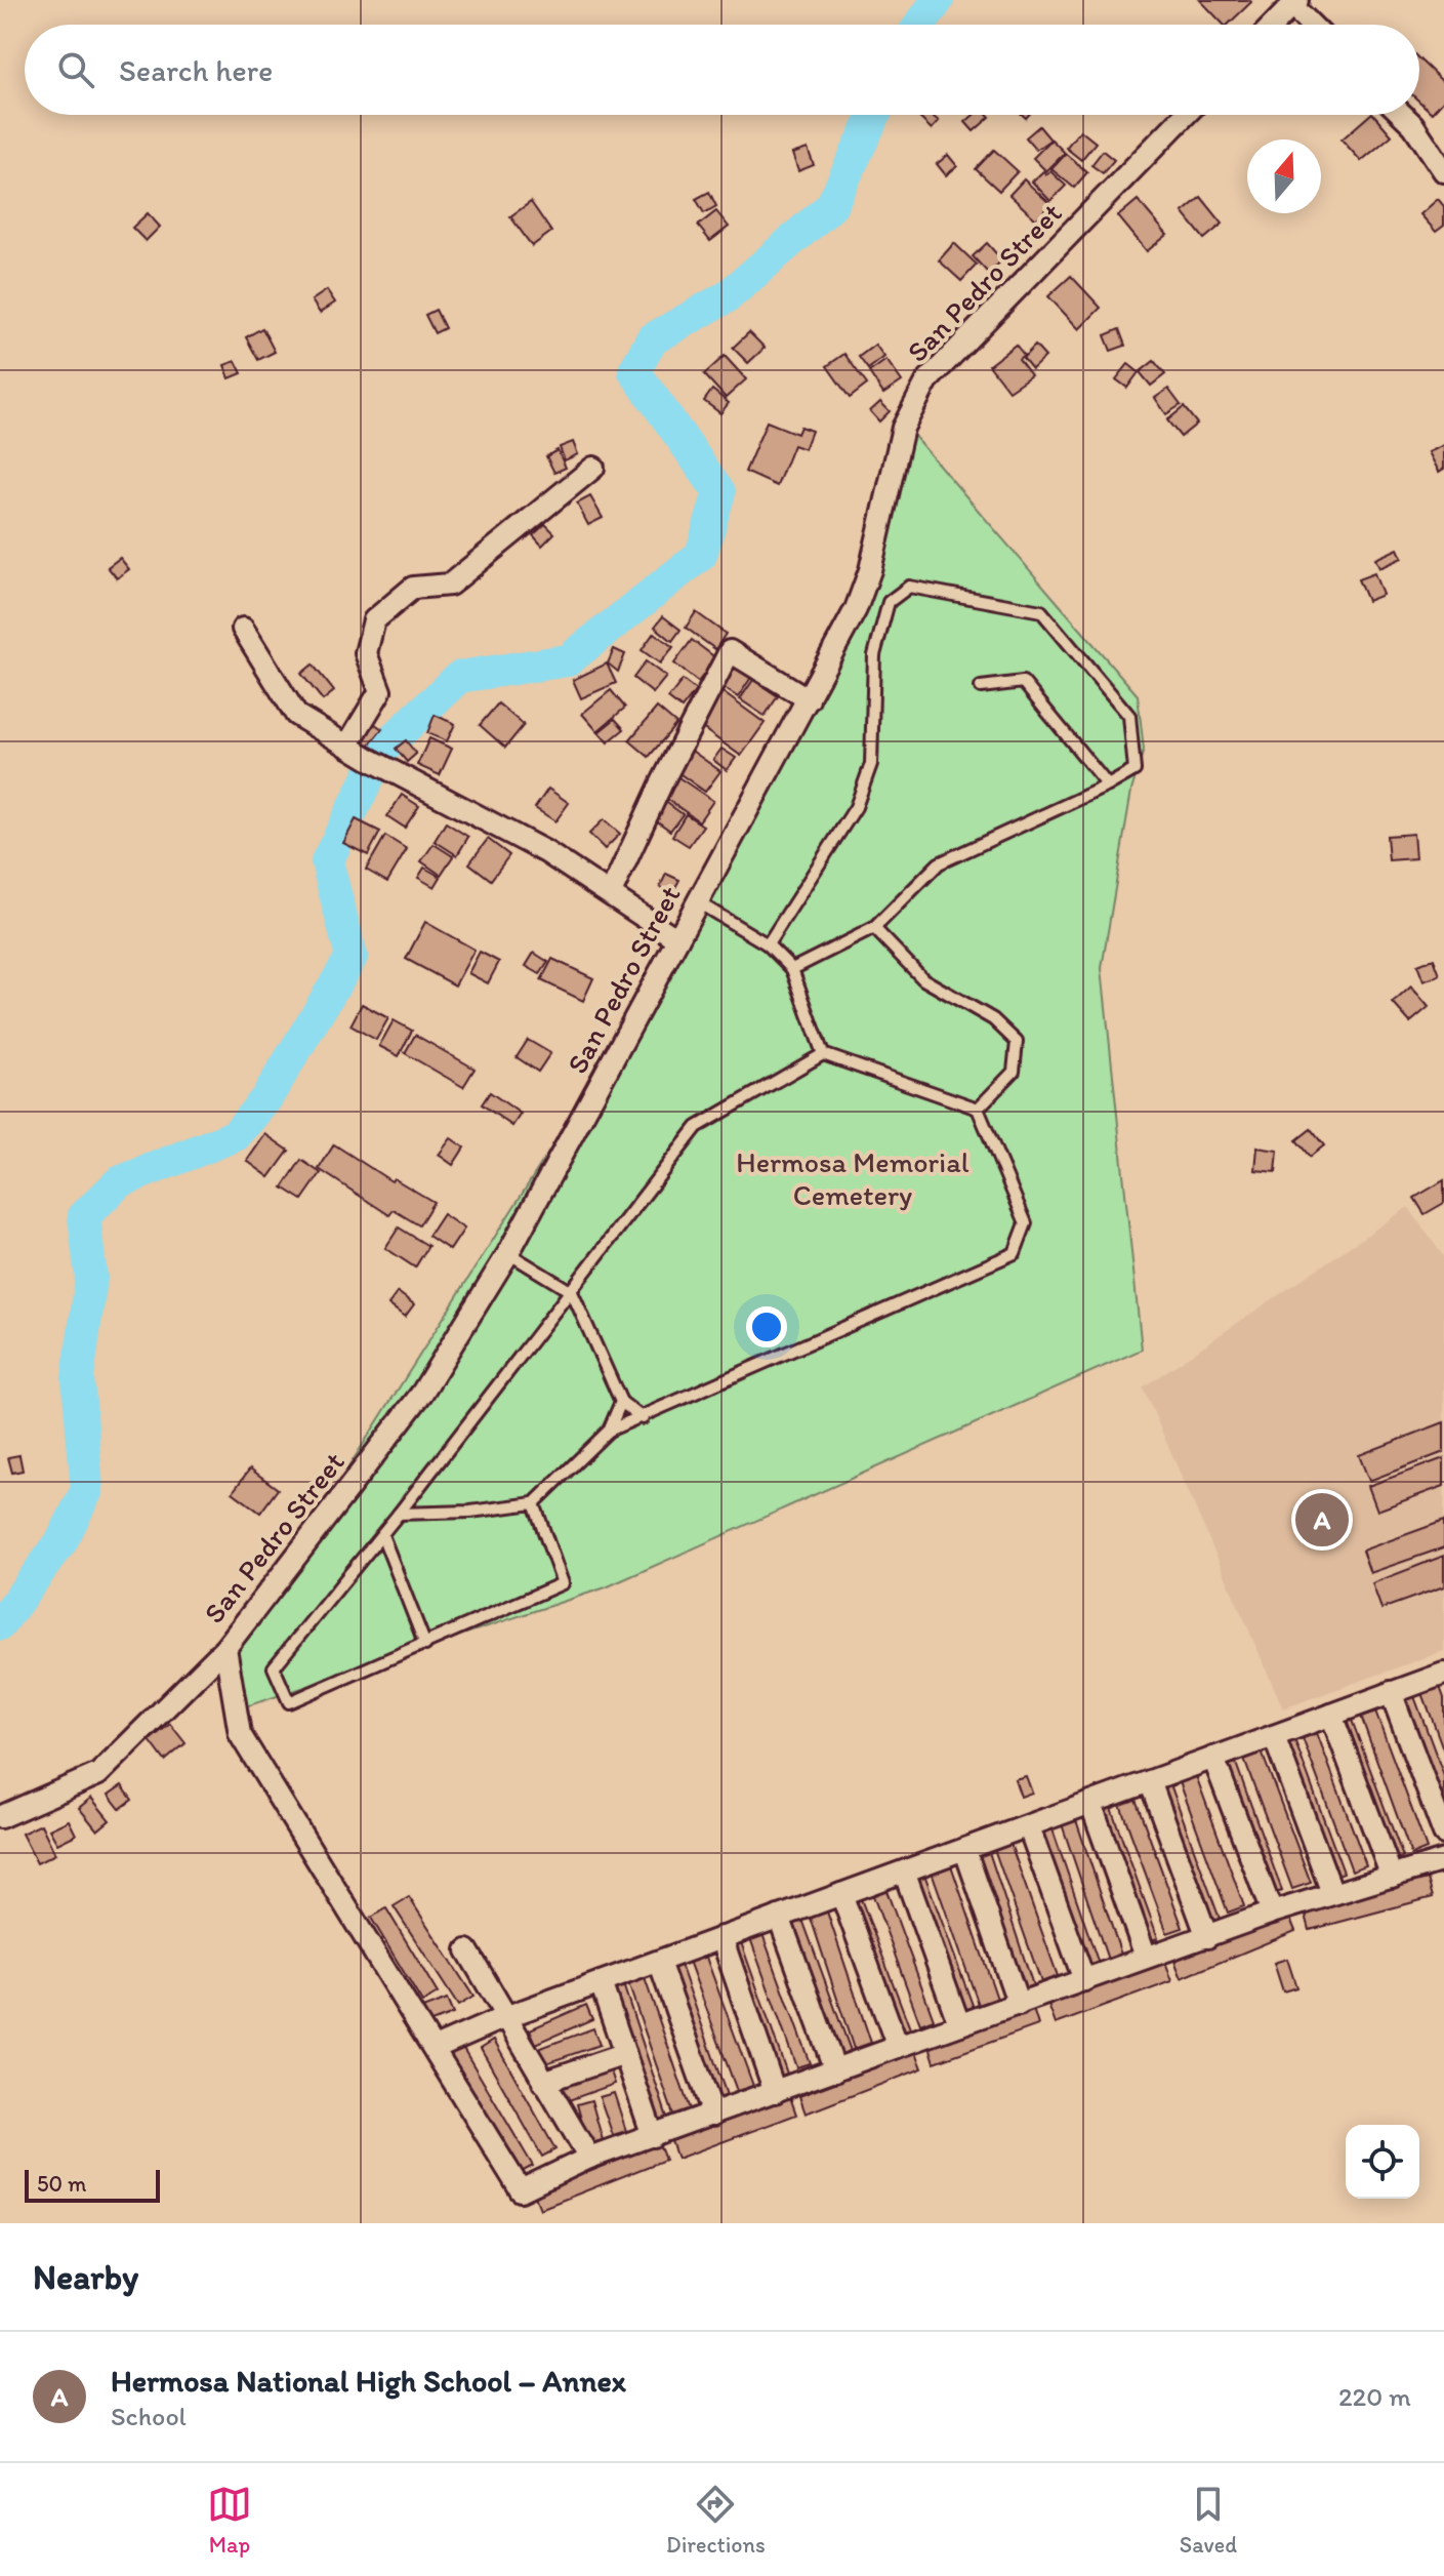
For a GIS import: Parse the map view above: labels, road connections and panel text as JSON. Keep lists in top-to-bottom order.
{
  "streets": {
    "street": ["San Pedro Street"]
  },
  "parks": ["Hermosa Memorial Cemetery"],
  "scale_bar": "50 m",
  "north": "top",
  "page": {
    "search": "Search here",
    "pins": "A",
    "scale": "50 m",
    "heading": "Nearby",
    "list": [
      {
        "mark": "A",
        "name": "Hermosa National High School – Annex",
        "note": "School",
        "value": "220 m"
      }
    ],
    "nav": ["Map", "Directions", "Saved"]
  }
}
